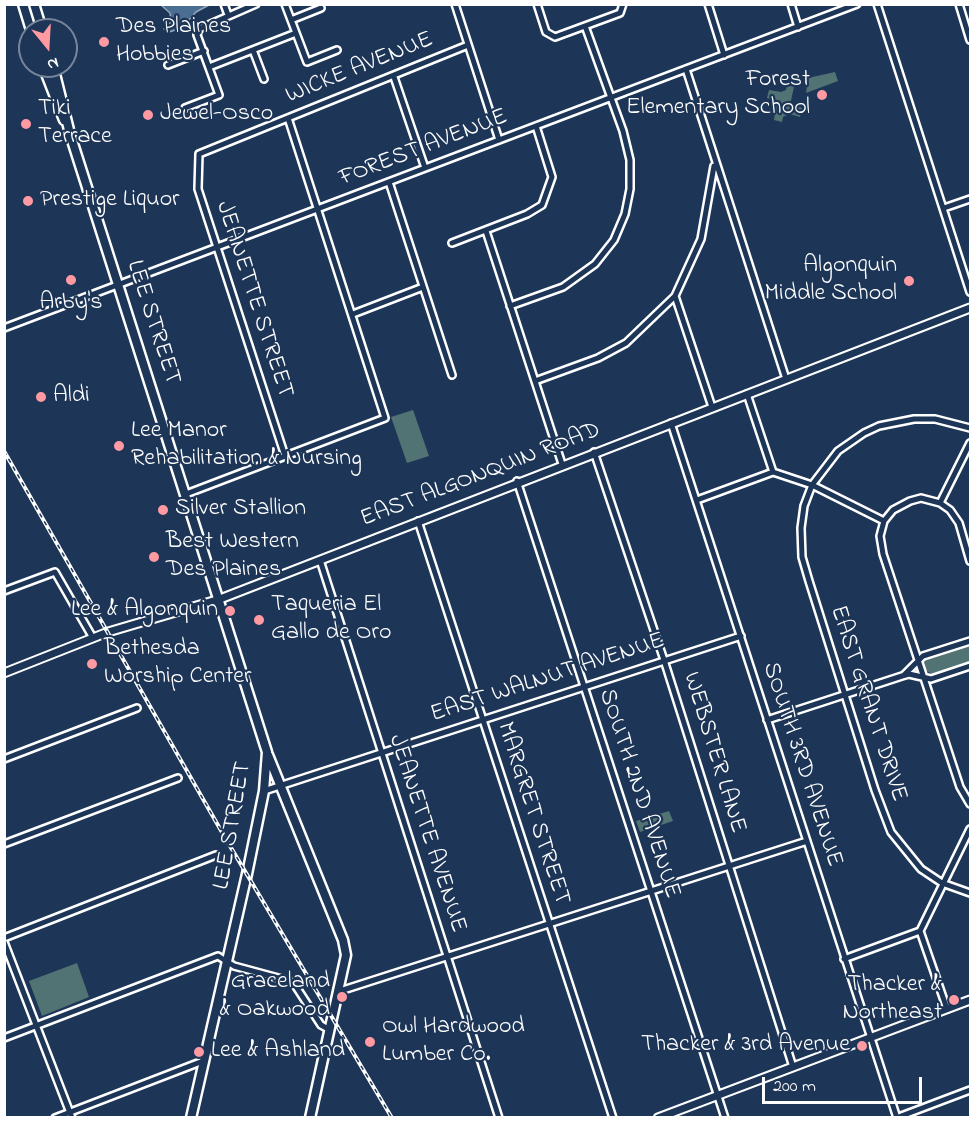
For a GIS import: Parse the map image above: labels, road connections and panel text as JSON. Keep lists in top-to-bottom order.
{
  "streets": {
    "main road": ["LEE STREET"],
    "street": [
      "WICKE AVENUE",
      "FOREST AVENUE",
      "JEANETTE STREET",
      "EAST ALGONQUIN ROAD",
      "EAST WALNUT AVENUE",
      "EAST GRANT DRIVE",
      "WEBSTER LANE",
      "SOUTH 3RD AVENUE",
      "SOUTH 2ND AVENUE",
      "MARGRET STREET",
      "JEANETTE AVENUE"
    ]
  },
  "crossings": [
    ["WICKE AVENUE", "JEANETTE STREET"],
    ["FOREST AVENUE", "JEANETTE STREET"],
    ["FOREST AVENUE", "LEE STREET"],
    ["LEE STREET", "EAST ALGONQUIN ROAD"],
    ["LEE STREET", "EAST WALNUT AVENUE"],
    ["EAST ALGONQUIN ROAD", "WEBSTER LANE"],
    ["EAST ALGONQUIN ROAD", "SOUTH 3RD AVENUE"],
    ["EAST ALGONQUIN ROAD", "SOUTH 2ND AVENUE"],
    ["EAST ALGONQUIN ROAD", "MARGRET STREET"],
    ["EAST ALGONQUIN ROAD", "JEANETTE AVENUE"],
    ["EAST WALNUT AVENUE", "WEBSTER LANE"],
    ["EAST WALNUT AVENUE", "SOUTH 3RD AVENUE"],
    ["EAST WALNUT AVENUE", "SOUTH 2ND AVENUE"],
    ["EAST WALNUT AVENUE", "MARGRET STREET"],
    ["EAST WALNUT AVENUE", "JEANETTE AVENUE"]
  ],
  "places": [
    "Des Plaines Hobbies",
    "Forest Elementary School",
    "Jewel-Osco",
    "Tiki Terrace",
    "Prestige Liquor",
    "Arby's",
    "Algonquin Middle School",
    "Aldi",
    "Lee Manor Rehabilitation & Nursing",
    "Silver Stallion",
    "Best Western Des Plaines",
    "Lee & Algonquin",
    "Taqueria El Gallo de Oro",
    "Bethesda Worship Center",
    "Graceland & Oakwood",
    "Thacker & Northeast",
    "Owl Hardwood Lumber Co.",
    "Thacker & 3rd Avenue",
    "Lee & Ashland"
  ],
  "scale_bar": "200 m",
  "north": "bottom"
}
